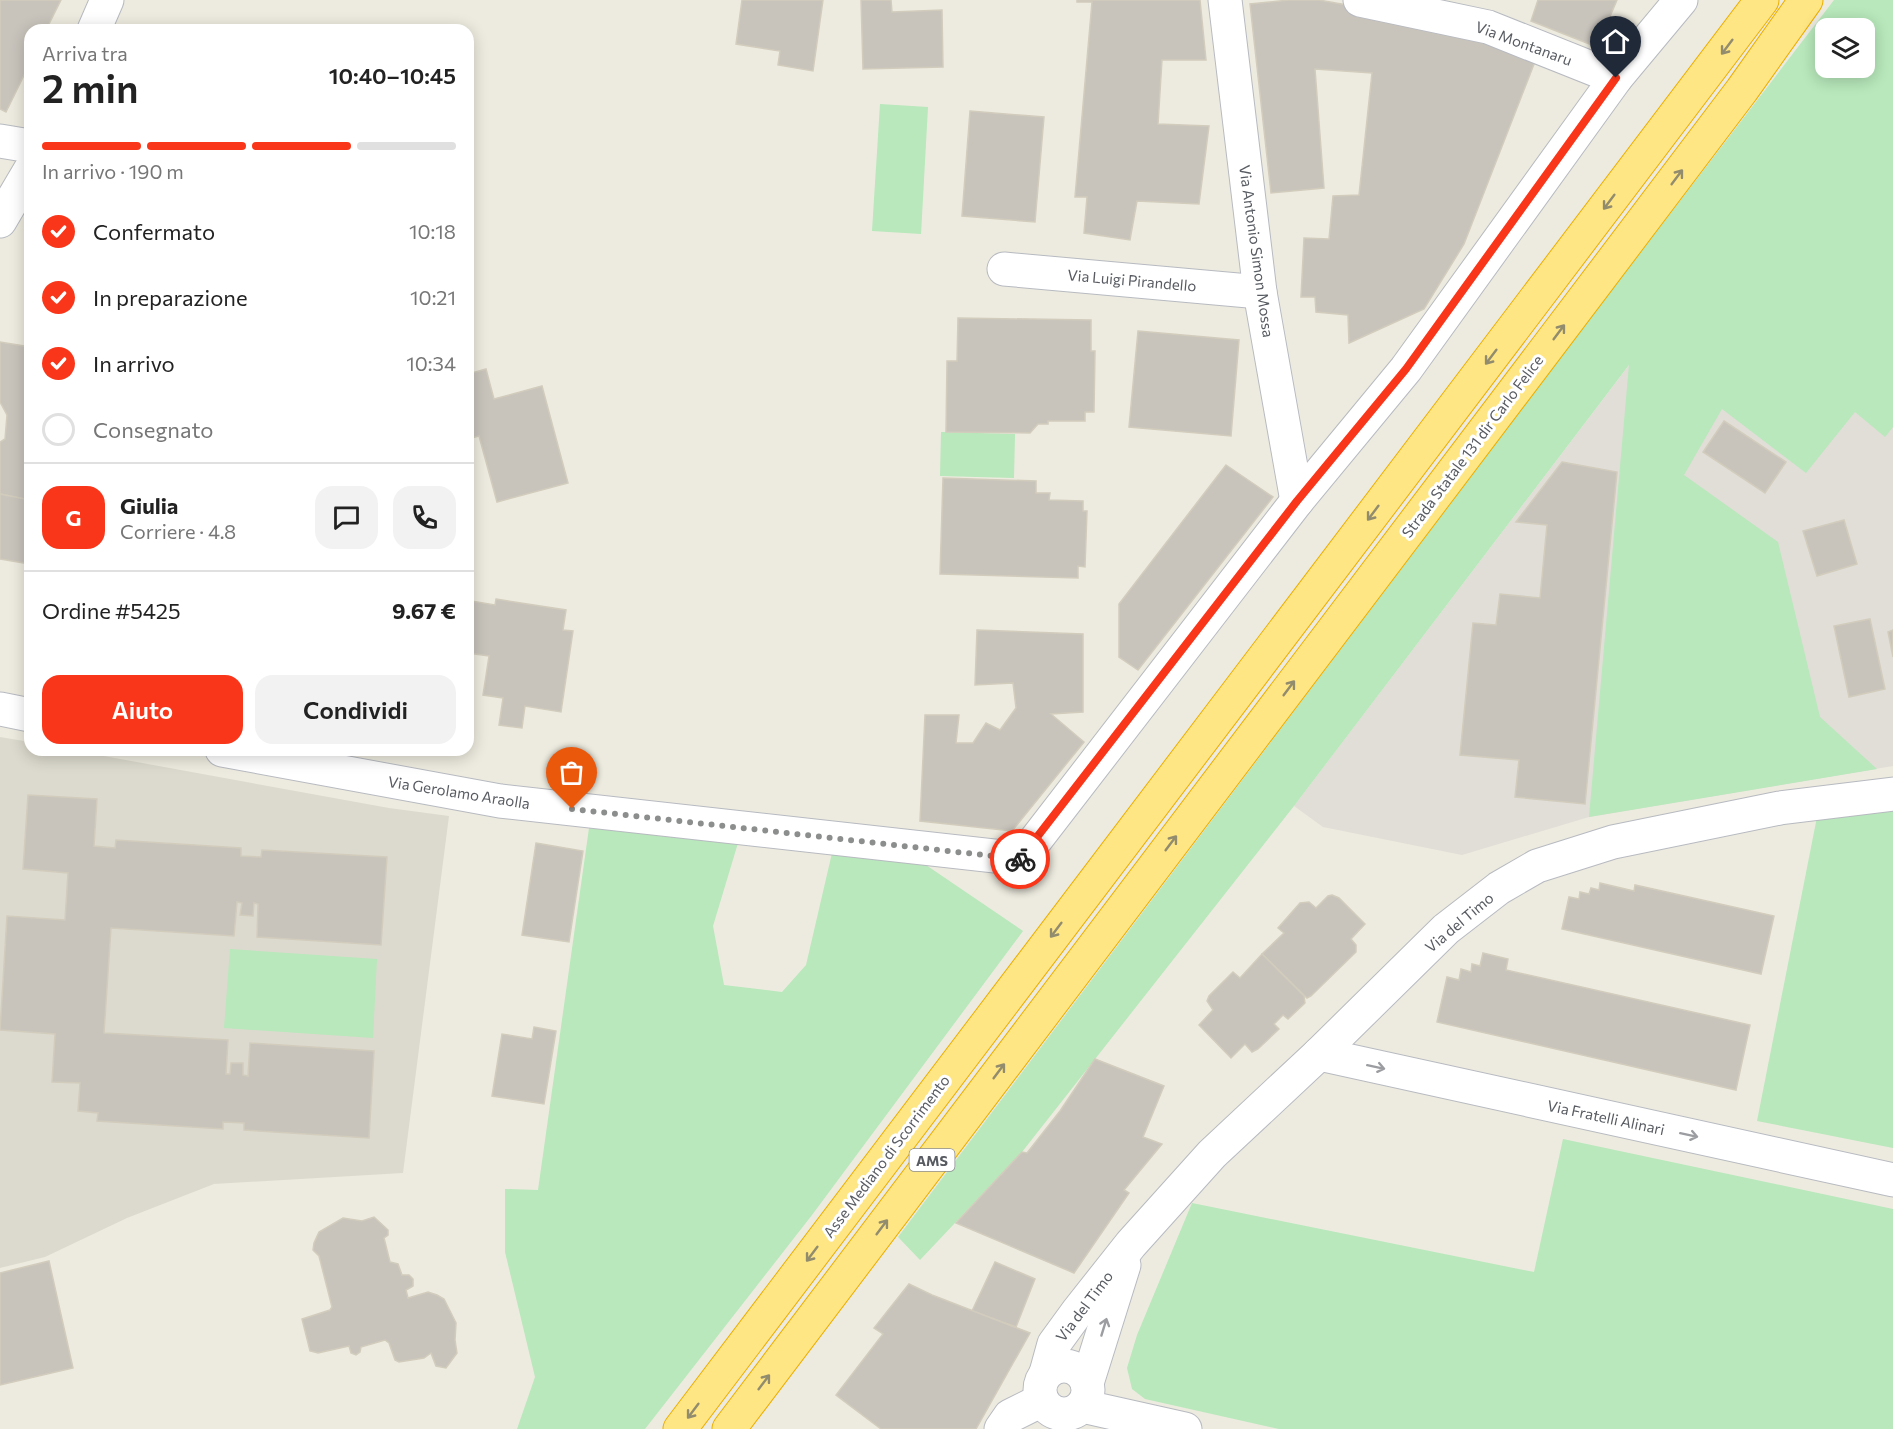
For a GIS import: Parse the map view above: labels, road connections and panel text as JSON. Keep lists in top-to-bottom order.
{
  "streets": {
    "highway": ["Strada Statale 131 dir Carlo Felice", "Asse Mediano di Scorrimento", "AMS"],
    "street": [
      "Via Montanaru",
      "Via Antonio Simon Mossa",
      "Via Luigi Pirandello",
      "Via Gerolamo Araolla",
      "Via del Timo",
      "Via Fratelli Alinari"
    ]
  },
  "crossings": [
    ["Via Antonio Simon Mossa", "Via Luigi Pirandello"],
    ["Via Antonio Simon Mossa", "Via Gerolamo Araolla"],
    ["Via del Timo", "Via Fratelli Alinari"]
  ],
  "one_way": ["Strada Statale 131 dir Carlo Felice", "Via Fratelli Alinari", "Asse Mediano di Scorrimento"],
  "page": {
    "heading": ["2 min", "Arriva tra", "10:40–10:45"],
    "panel": [
      "Giulia",
      "Corriere · 4.8",
      "Ordine #5425",
      "9.67 €"
    ],
    "bar": "In arrivo · 190 m",
    "list": [
      ["Confermato", "10:18"],
      ["In preparazione", "10:21"],
      ["In arrivo", "10:34"],
      "Consegnato"
    ],
    "round": "G",
    "buttons": ["Aiuto", "Condividi"]
  }
}
